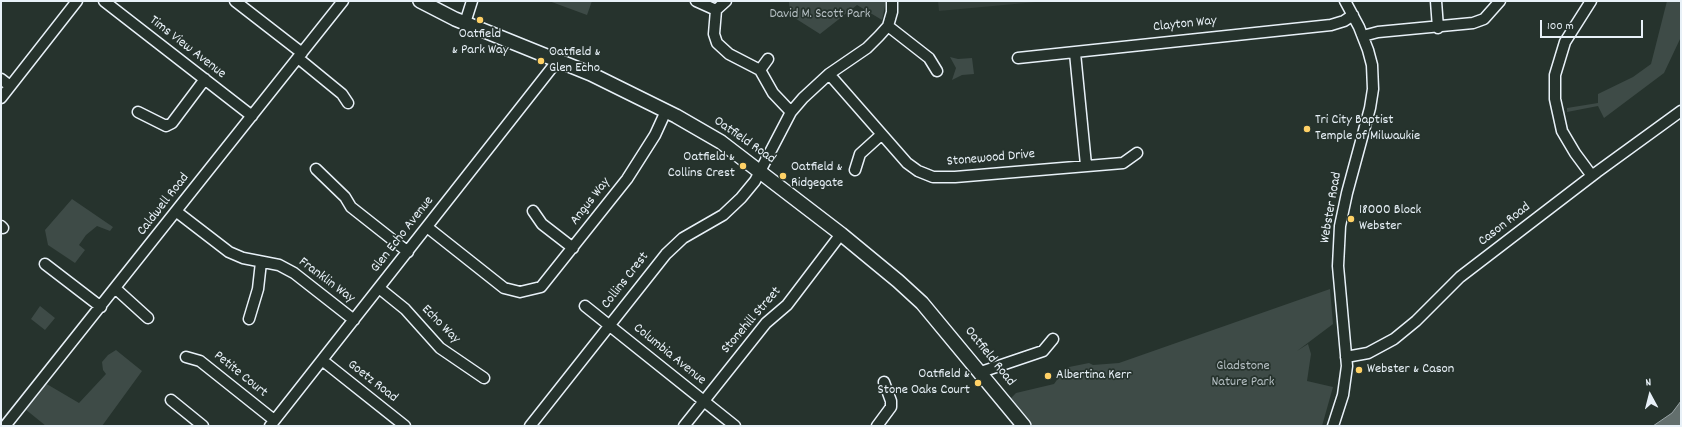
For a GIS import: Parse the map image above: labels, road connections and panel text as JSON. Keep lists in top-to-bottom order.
{
  "streets": {
    "main road": ["Oatfield Road"],
    "street": [
      "Clayton Way",
      "Tims View Avenue",
      "Stonewood Drive",
      "Angus Way",
      "Caldwell Road",
      "Webster Road",
      "Cason Road",
      "Glen Echo Avenue",
      "Franklin Way",
      "Collins Crest",
      "Stonehill Street",
      "Echo Way",
      "Columbia Avenue",
      "Petite Court",
      "Goetz Road"
    ]
  },
  "crossings": [
    ["Clayton Way", "Webster Road"],
    ["Tims View Avenue", "Caldwell Road"],
    ["Oatfield Road", "Angus Way"],
    ["Oatfield Road", "Glen Echo Avenue"],
    ["Oatfield Road", "Collins Crest"],
    ["Oatfield Road", "Stonehill Street"],
    ["Stonewood Drive", "Collins Crest"],
    ["Angus Way", "Glen Echo Avenue"],
    ["Caldwell Road", "Franklin Way"],
    ["Webster Road", "Cason Road"],
    ["Glen Echo Avenue", "Franklin Way"],
    ["Glen Echo Avenue", "Echo Way"],
    ["Glen Echo Avenue", "Petite Court"],
    ["Glen Echo Avenue", "Goetz Road"],
    ["Collins Crest", "Columbia Avenue"],
    ["Stonehill Street", "Columbia Avenue"]
  ],
  "parks": ["David M. Scott Park", "Gladstone Nature Park"],
  "places": [
    "Oatfield & Park Way",
    "Oatfield & Glen Echo",
    "Tri City Baptist Temple of Milwaukie",
    "Oatfield & Collins Crest",
    "Oatfield & Ridgegate",
    "18000 Block Webster",
    "Webster & Cason",
    "Albertina Kerr",
    "Oatfield & Stone Oaks Court"
  ],
  "scale_bar": "100 m",
  "north": "top"
}
